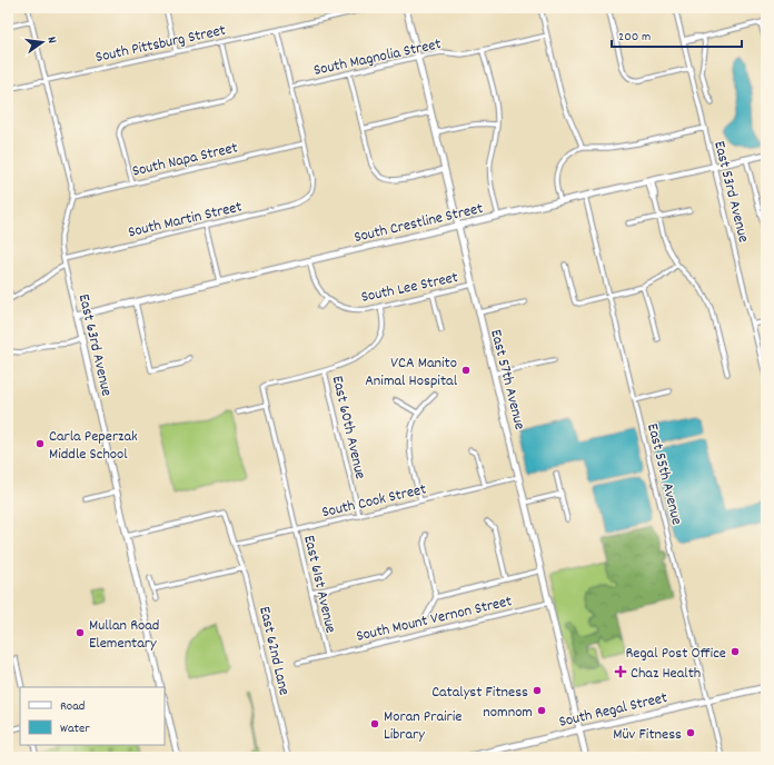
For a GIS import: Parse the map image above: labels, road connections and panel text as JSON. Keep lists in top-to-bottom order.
{
  "streets": {
    "street": [
      "South Pittsburg Street",
      "South Magnolia Street",
      "South Napa Street",
      "East 53rd Avenue",
      "South Martin Street",
      "South Crestline Street",
      "South Lee Street",
      "East 63rd Avenue",
      "East 57th Avenue",
      "East 60th Avenue",
      "East 55th Avenue",
      "South Cook Street",
      "East 61st Avenue",
      "South Mount Vernon Street",
      "East 62nd Lane",
      "South Regal Street"
    ]
  },
  "crossings": [
    ["South Pittsburg Street", "East 63rd Avenue"],
    ["South Magnolia Street", "East 57th Avenue"],
    ["South Napa Street", "South Martin Street"],
    ["South Napa Street", "East 63rd Avenue"],
    ["East 53rd Avenue", "South Crestline Street"],
    ["South Martin Street", "East 63rd Avenue"],
    ["South Crestline Street", "East 63rd Avenue"],
    ["South Crestline Street", "East 57th Avenue"],
    ["South Crestline Street", "East 55th Avenue"],
    ["South Lee Street", "East 57th Avenue"],
    ["East 63rd Avenue", "East 62nd Lane"],
    ["East 57th Avenue", "South Cook Street"],
    ["East 57th Avenue", "South Mount Vernon Street"],
    ["East 57th Avenue", "South Regal Street"],
    ["East 60th Avenue", "South Cook Street"],
    ["East 60th Avenue", "East 61st Avenue"],
    ["East 55th Avenue", "South Regal Street"],
    ["South Cook Street", "East 61st Avenue"],
    ["South Cook Street", "East 62nd Lane"],
    ["East 61st Avenue", "South Mount Vernon Street"]
  ],
  "places": {
    "other": [
      "VCA Manito Animal Hospital",
      "Carla Peperzak Middle School",
      "Mullan Road Elementary",
      "Regal Post Office",
      "Catalyst Fitness",
      "nomnom",
      "Moran Prairie Library",
      "Müv Fitness"
    ],
    "health": ["Chaz Health"]
  },
  "legend": ["Road", "Water"],
  "scale_bar": "200 m",
  "north": "right"
}
